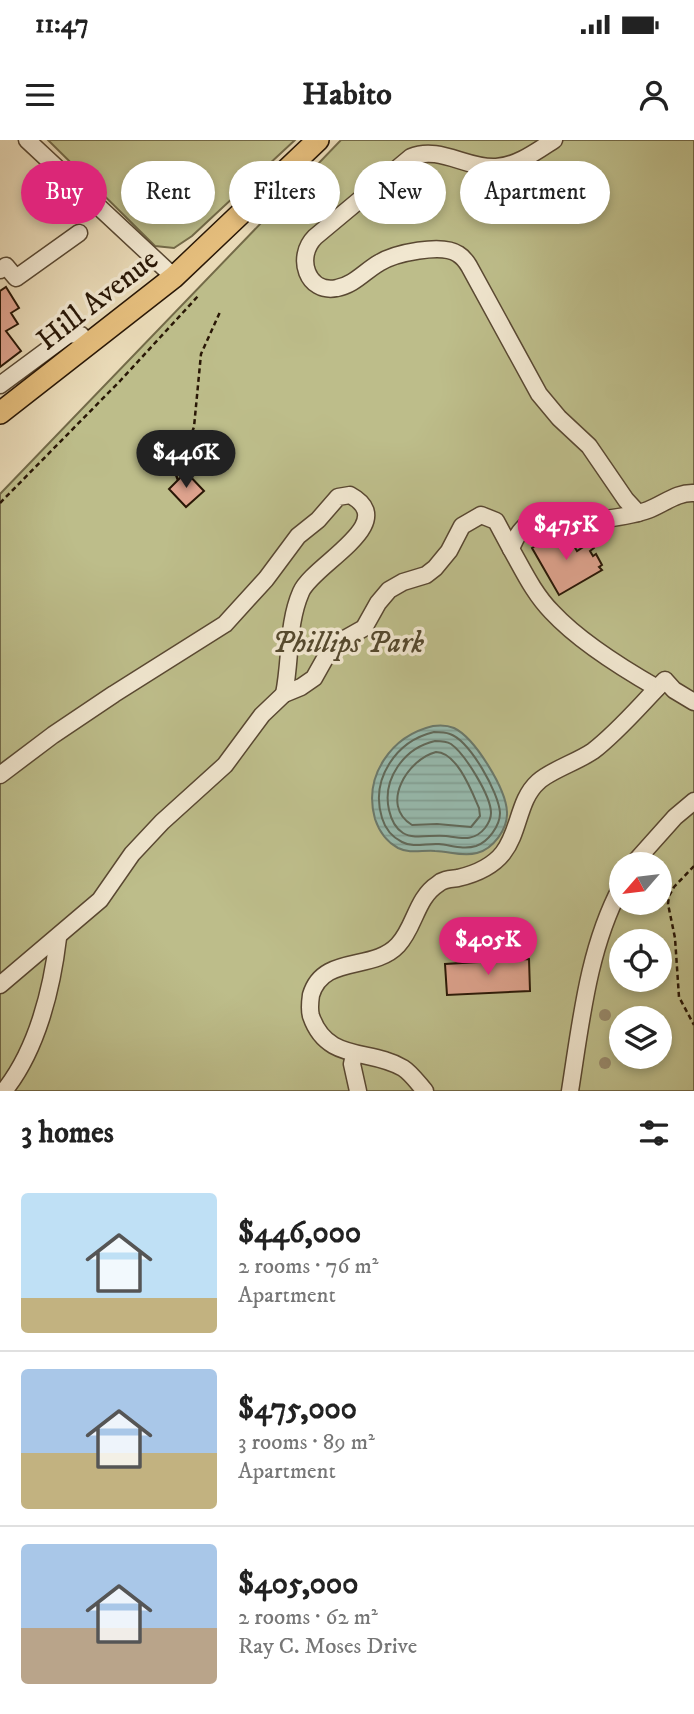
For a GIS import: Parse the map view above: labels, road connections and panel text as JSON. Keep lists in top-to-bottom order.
{
  "streets": {
    "main road": ["Hill Avenue"]
  },
  "parks": ["Phillips Park"],
  "north": "bottom left",
  "page": {
    "status": "11:47",
    "header": "Habito",
    "chip": [
      "Buy",
      "Rent",
      "Filters",
      "New",
      "Apartment"
    ],
    "price": ["$446K", "$475K", "$405K"],
    "heading": "3 homes",
    "list": [
      {
        "name": "$446,000",
        "note": "2 rooms · 76 m² · Apartment"
      },
      {
        "name": "$475,000",
        "note": "3 rooms · 89 m² · Apartment"
      },
      {
        "name": "$405,000",
        "note": "2 rooms · 62 m² · Ray C. Moses Drive"
      }
    ]
  }
}
